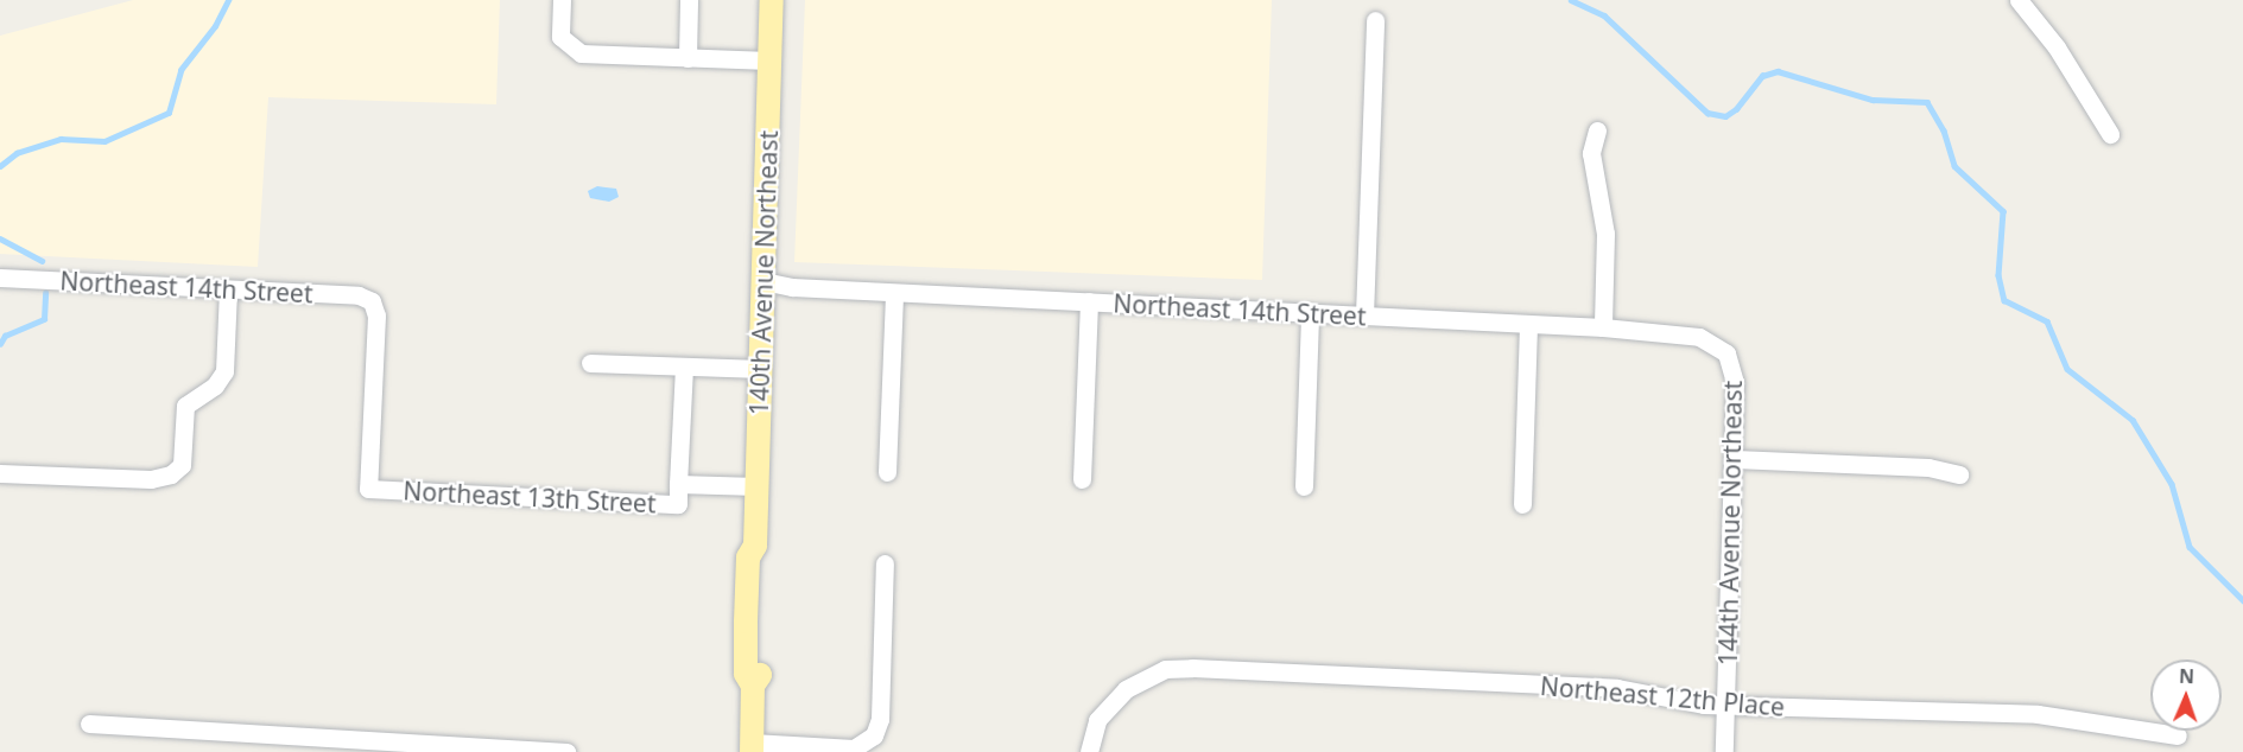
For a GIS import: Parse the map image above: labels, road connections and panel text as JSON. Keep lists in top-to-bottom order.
{
  "streets": {
    "main road": ["140th Avenue Northeast"],
    "street": [
      "Northeast 14th Street",
      "Northeast 13th Street",
      "144th Avenue Northeast",
      "Northeast 12th Place"
    ]
  },
  "crossings": [
    ["140th Avenue Northeast", "Northeast 14th Street"],
    ["140th Avenue Northeast", "Northeast 13th Street"],
    ["Northeast 14th Street", "Northeast 13th Street"],
    ["Northeast 14th Street", "144th Avenue Northeast"],
    ["144th Avenue Northeast", "Northeast 12th Place"]
  ],
  "north": "top"
}
